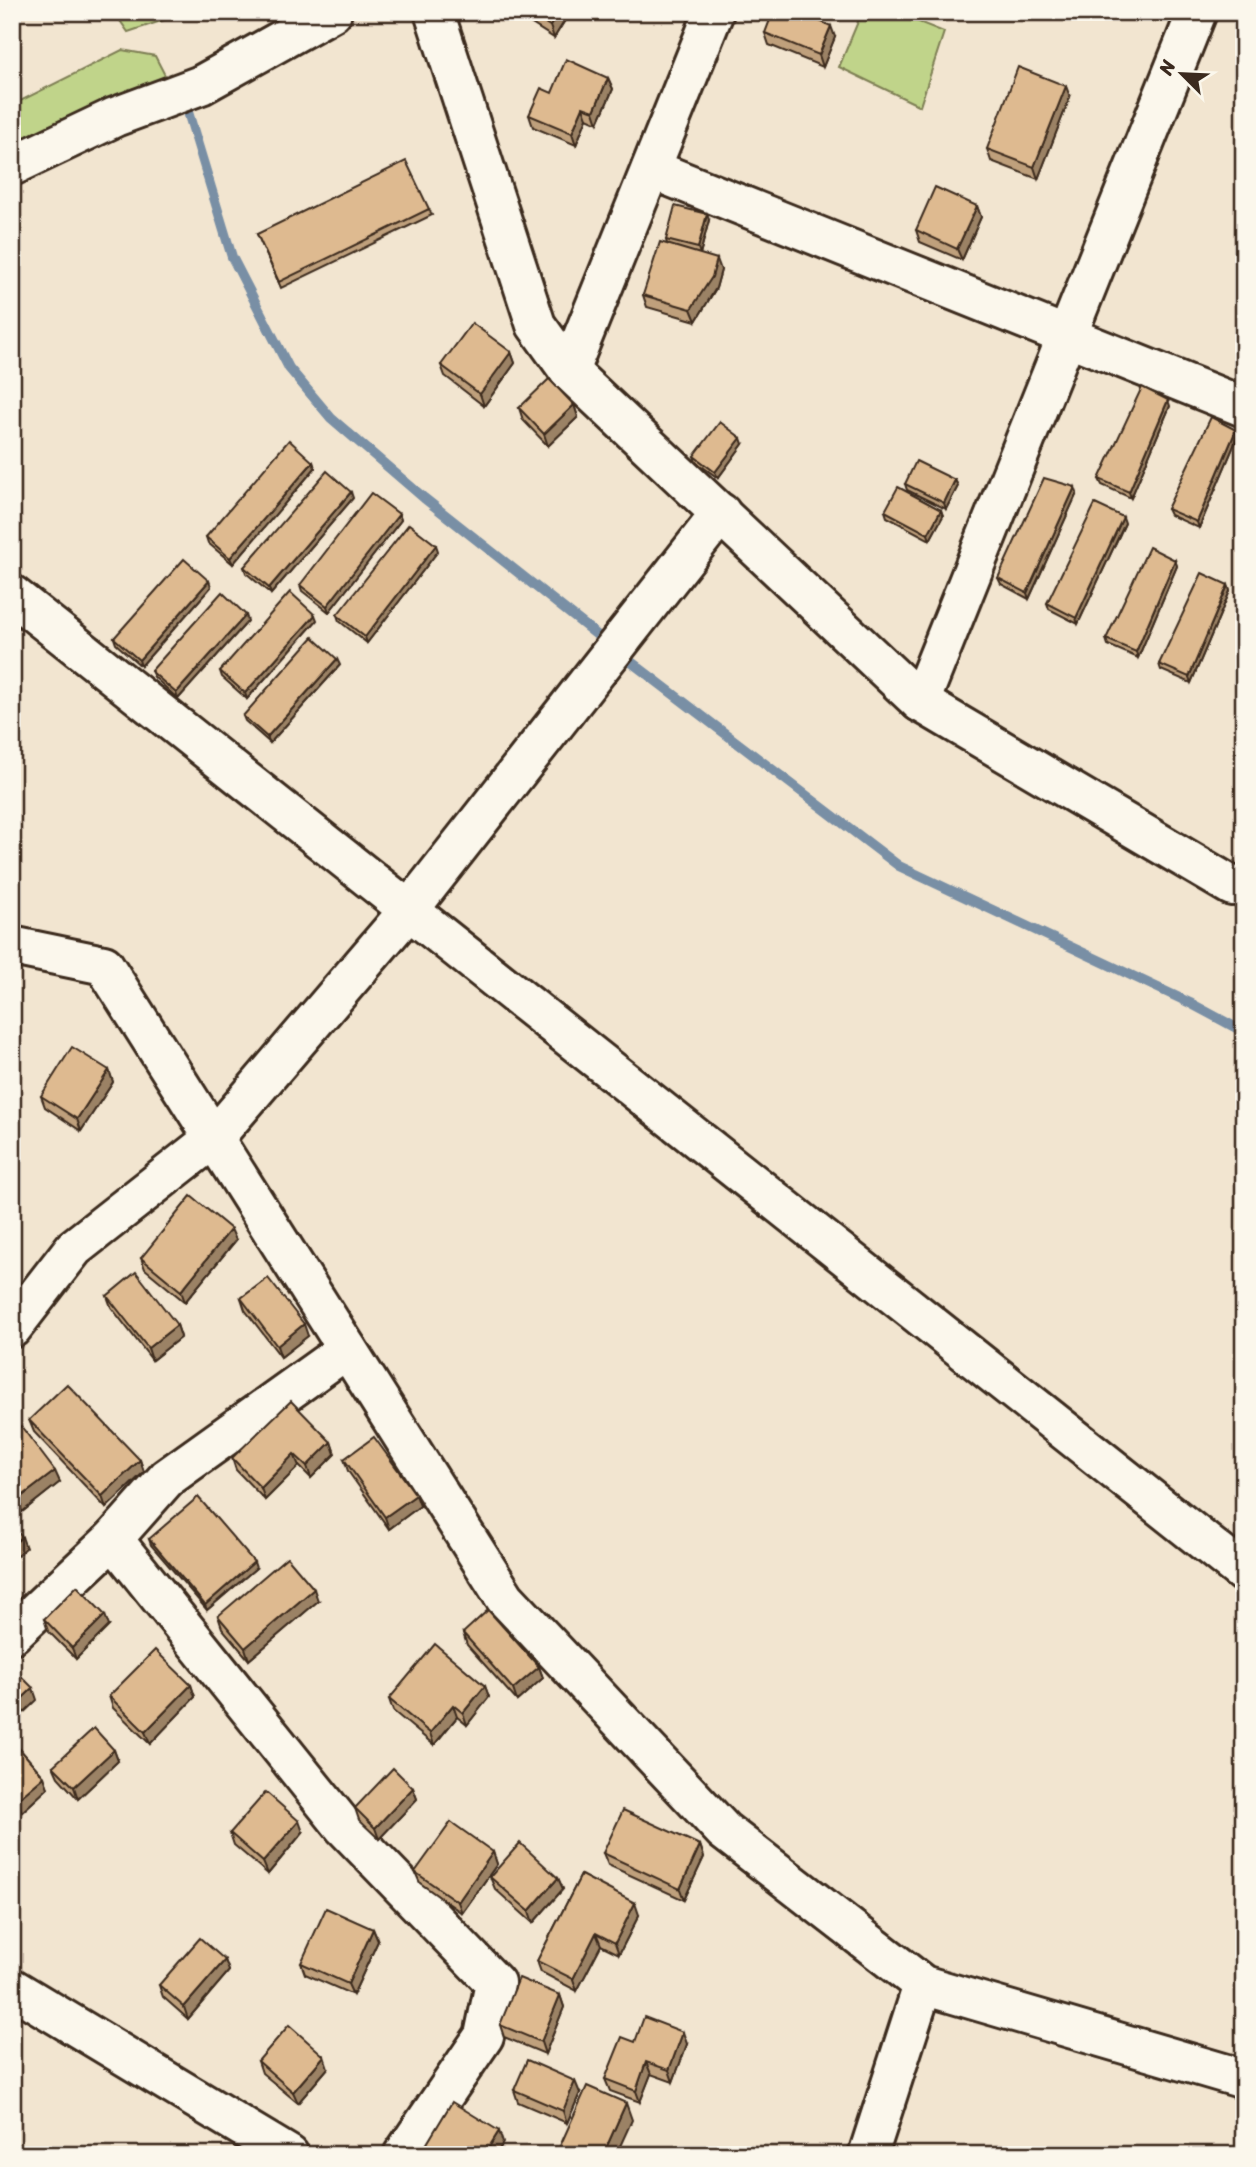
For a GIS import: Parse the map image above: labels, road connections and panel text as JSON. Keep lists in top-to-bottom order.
{
  "north": "top left"
}
